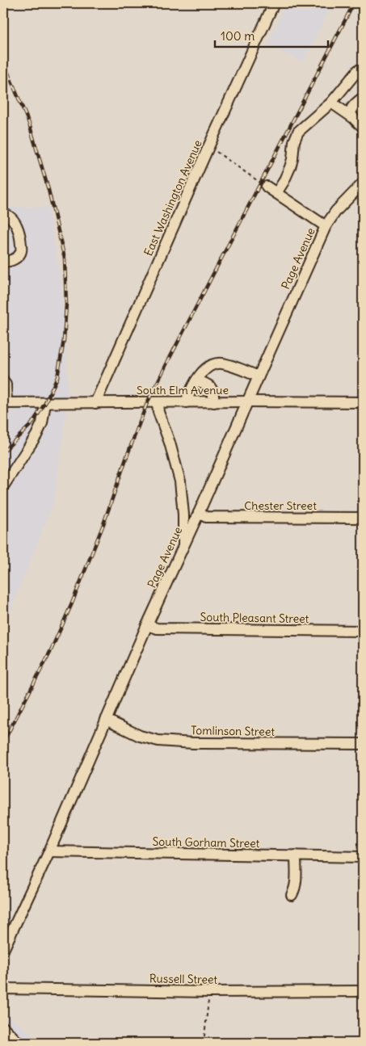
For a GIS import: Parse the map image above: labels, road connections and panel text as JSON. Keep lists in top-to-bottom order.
{
  "streets": {
    "street": [
      "East Washington Avenue",
      "Page Avenue",
      "South Elm Avenue",
      "Chester Street",
      "South Pleasant Street",
      "Tomlinson Street",
      "South Gorham Street",
      "Russell Street"
    ]
  },
  "crossings": [
    ["East Washington Avenue", "South Elm Avenue"],
    ["Page Avenue", "South Elm Avenue"],
    ["Page Avenue", "Chester Street"],
    ["Page Avenue", "South Pleasant Street"],
    ["Page Avenue", "Tomlinson Street"],
    ["Page Avenue", "South Gorham Street"]
  ],
  "scale_bar": "100 m"
}
